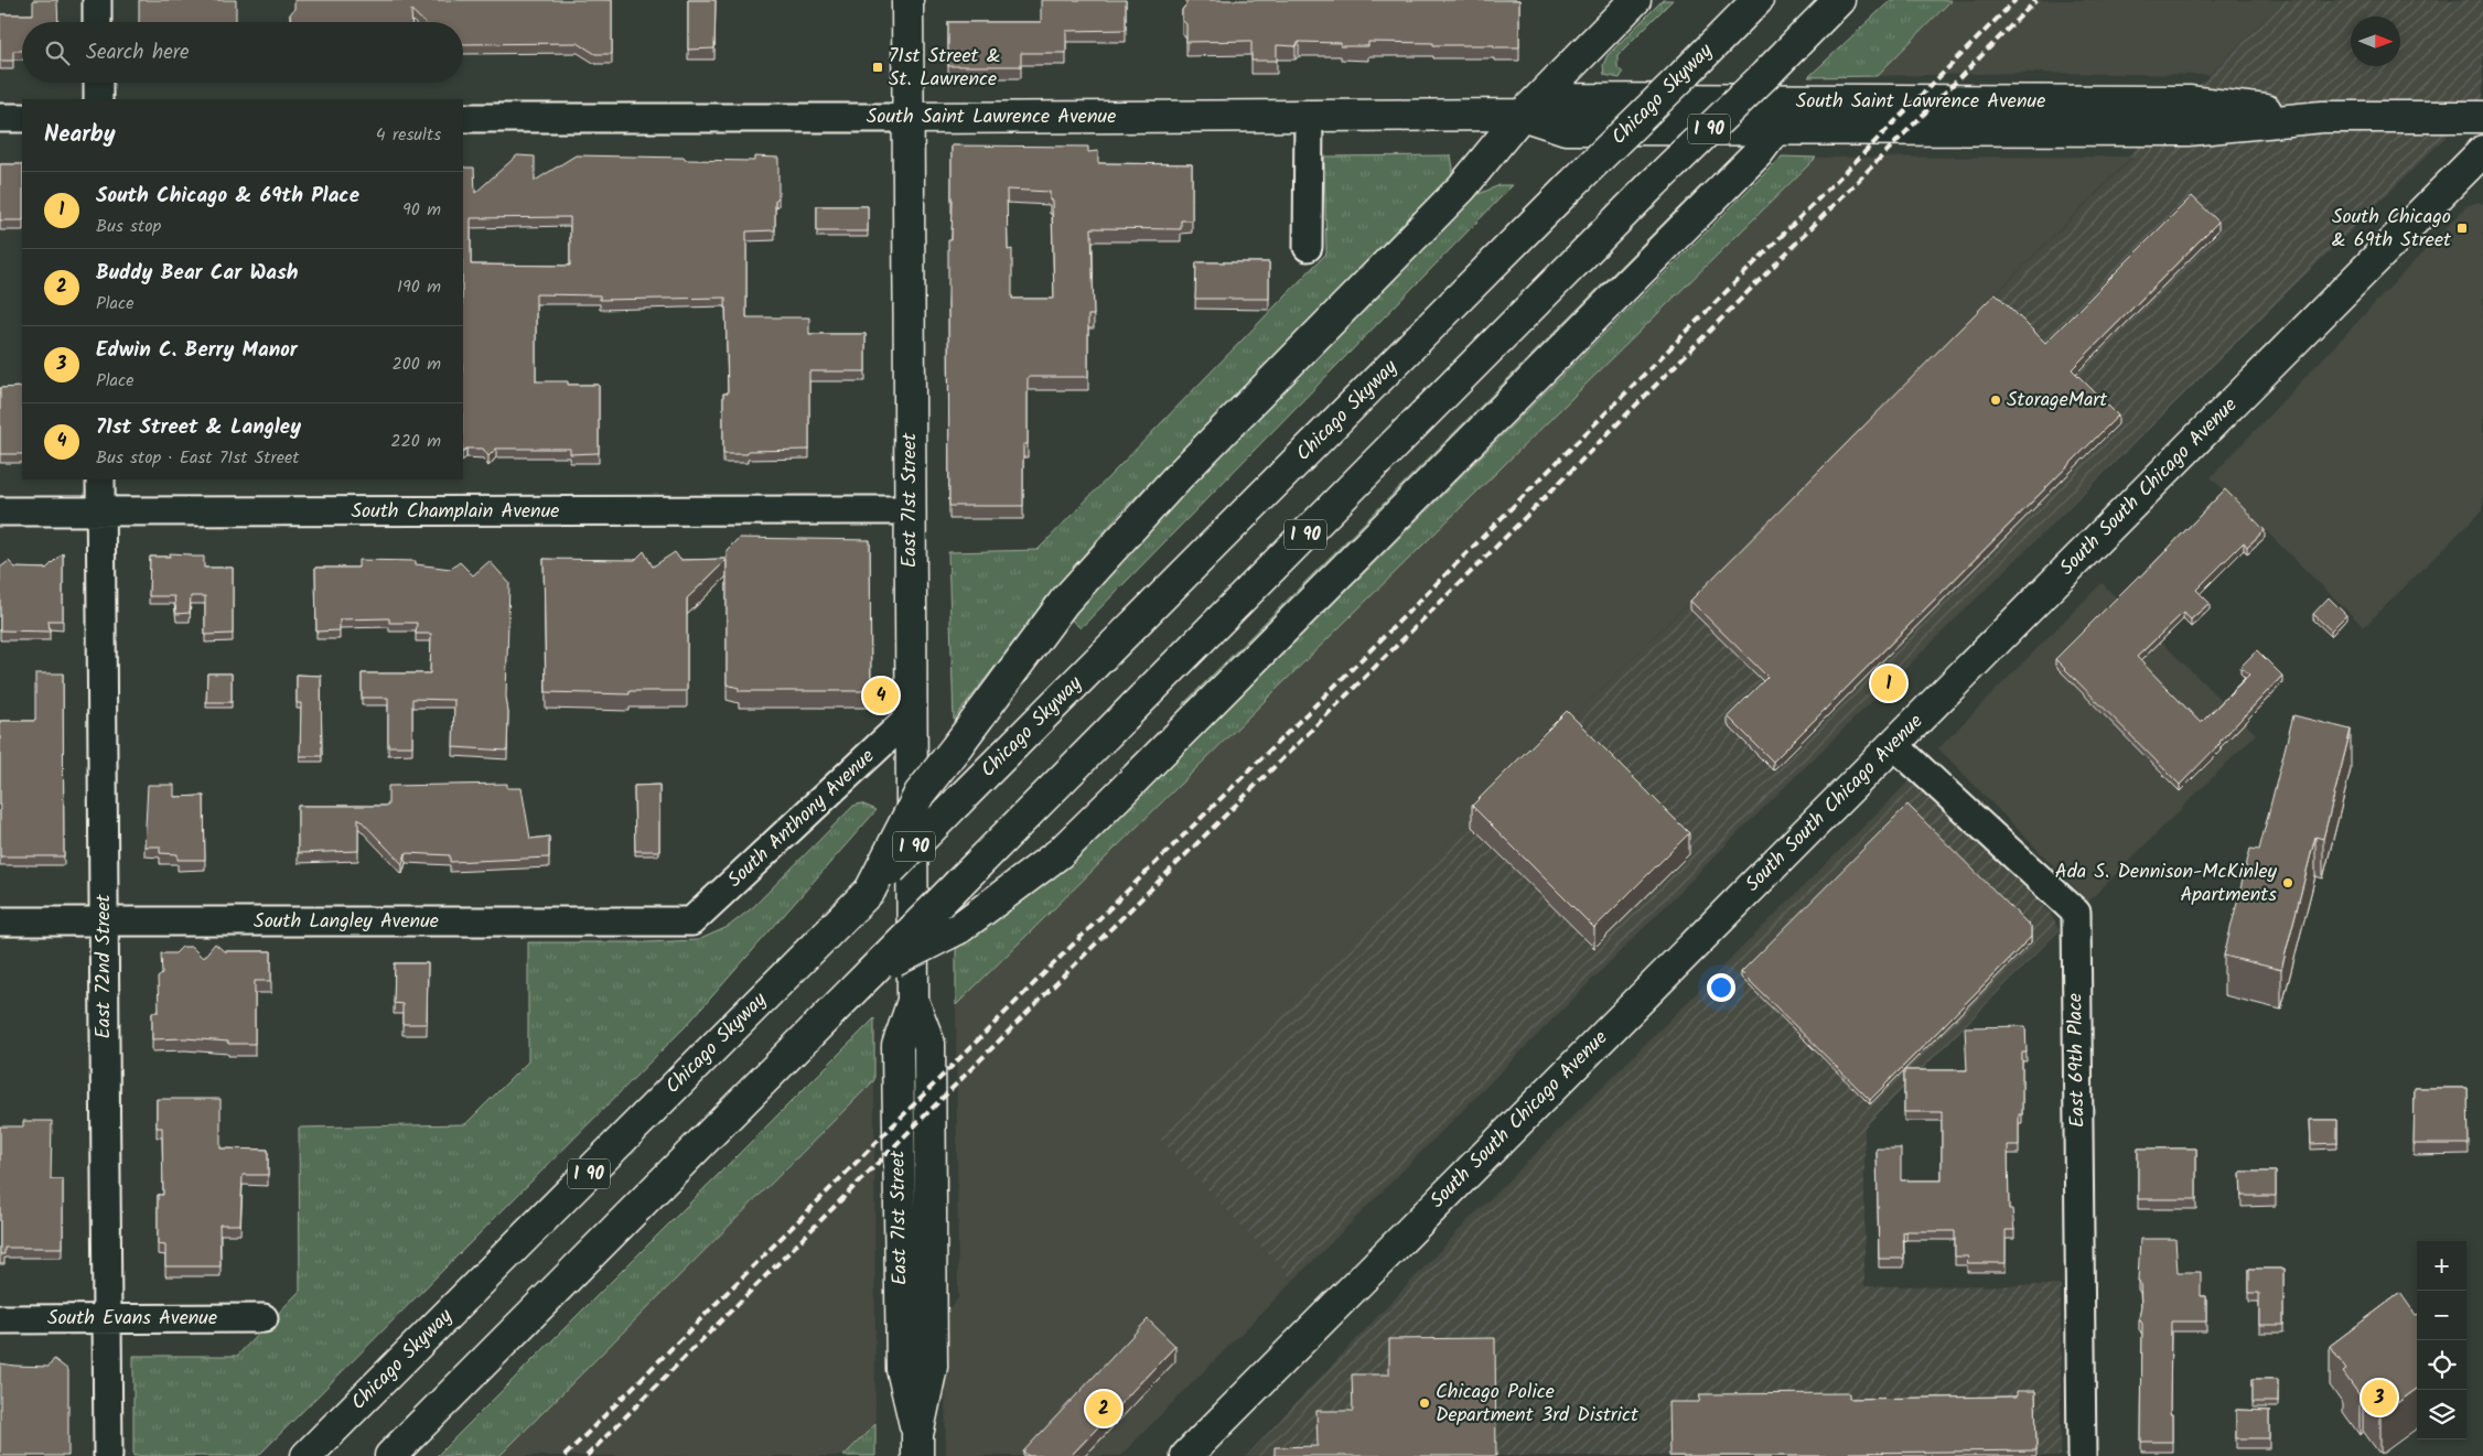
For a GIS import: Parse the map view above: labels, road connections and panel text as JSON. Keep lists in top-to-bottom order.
{
  "streets": {
    "main road": [
      "Chicago Skyway",
      "South Saint Lawrence Avenue",
      "I 90",
      "South South Chicago Avenue",
      "East 71st Street"
    ],
    "street": [
      "South Champlain Avenue",
      "South Anthony Avenue",
      "South Langley Avenue",
      "East 72nd Street",
      "East 69th Place",
      "South Evans Avenue"
    ]
  },
  "crossings": [
    ["South Saint Lawrence Avenue", "East 71st Street"],
    ["South South Chicago Avenue", "East 69th Place"],
    ["East 71st Street", "South Champlain Avenue"],
    ["East 71st Street", "South Anthony Avenue"],
    ["South Champlain Avenue", "East 72nd Street"],
    ["South Anthony Avenue", "South Langley Avenue"],
    ["South Langley Avenue", "East 72nd Street"],
    ["East 72nd Street", "South Evans Avenue"]
  ],
  "places": {
    "transit": ["71st Street & St. Lawrence", "South Chicago & 69th Street"],
    "other": ["StorageMart", "Ada S. Dennison-McKinley Apartments", "Chicago Police Department 3rd District"]
  },
  "north": "right",
  "page": {
    "search": "Search here",
    "heading": ["Nearby", "4 results"],
    "list": [
      {
        "mark": "1",
        "name": "South Chicago & 69th Place",
        "note": "Bus stop",
        "value": "90 m"
      },
      {
        "mark": "2",
        "name": "Buddy Bear Car Wash",
        "note": "Place",
        "value": "190 m"
      },
      {
        "mark": "3",
        "name": "Edwin C. Berry Manor",
        "note": "Place",
        "value": "200 m"
      },
      {
        "mark": "4",
        "name": "71st Street & Langley",
        "note": "Bus stop · East 71st Street",
        "value": "220 m"
      }
    ],
    "pins": [
      "1",
      "4",
      "3",
      "2"
    ],
    "map_buttons": ["+", "−"]
  }
}
